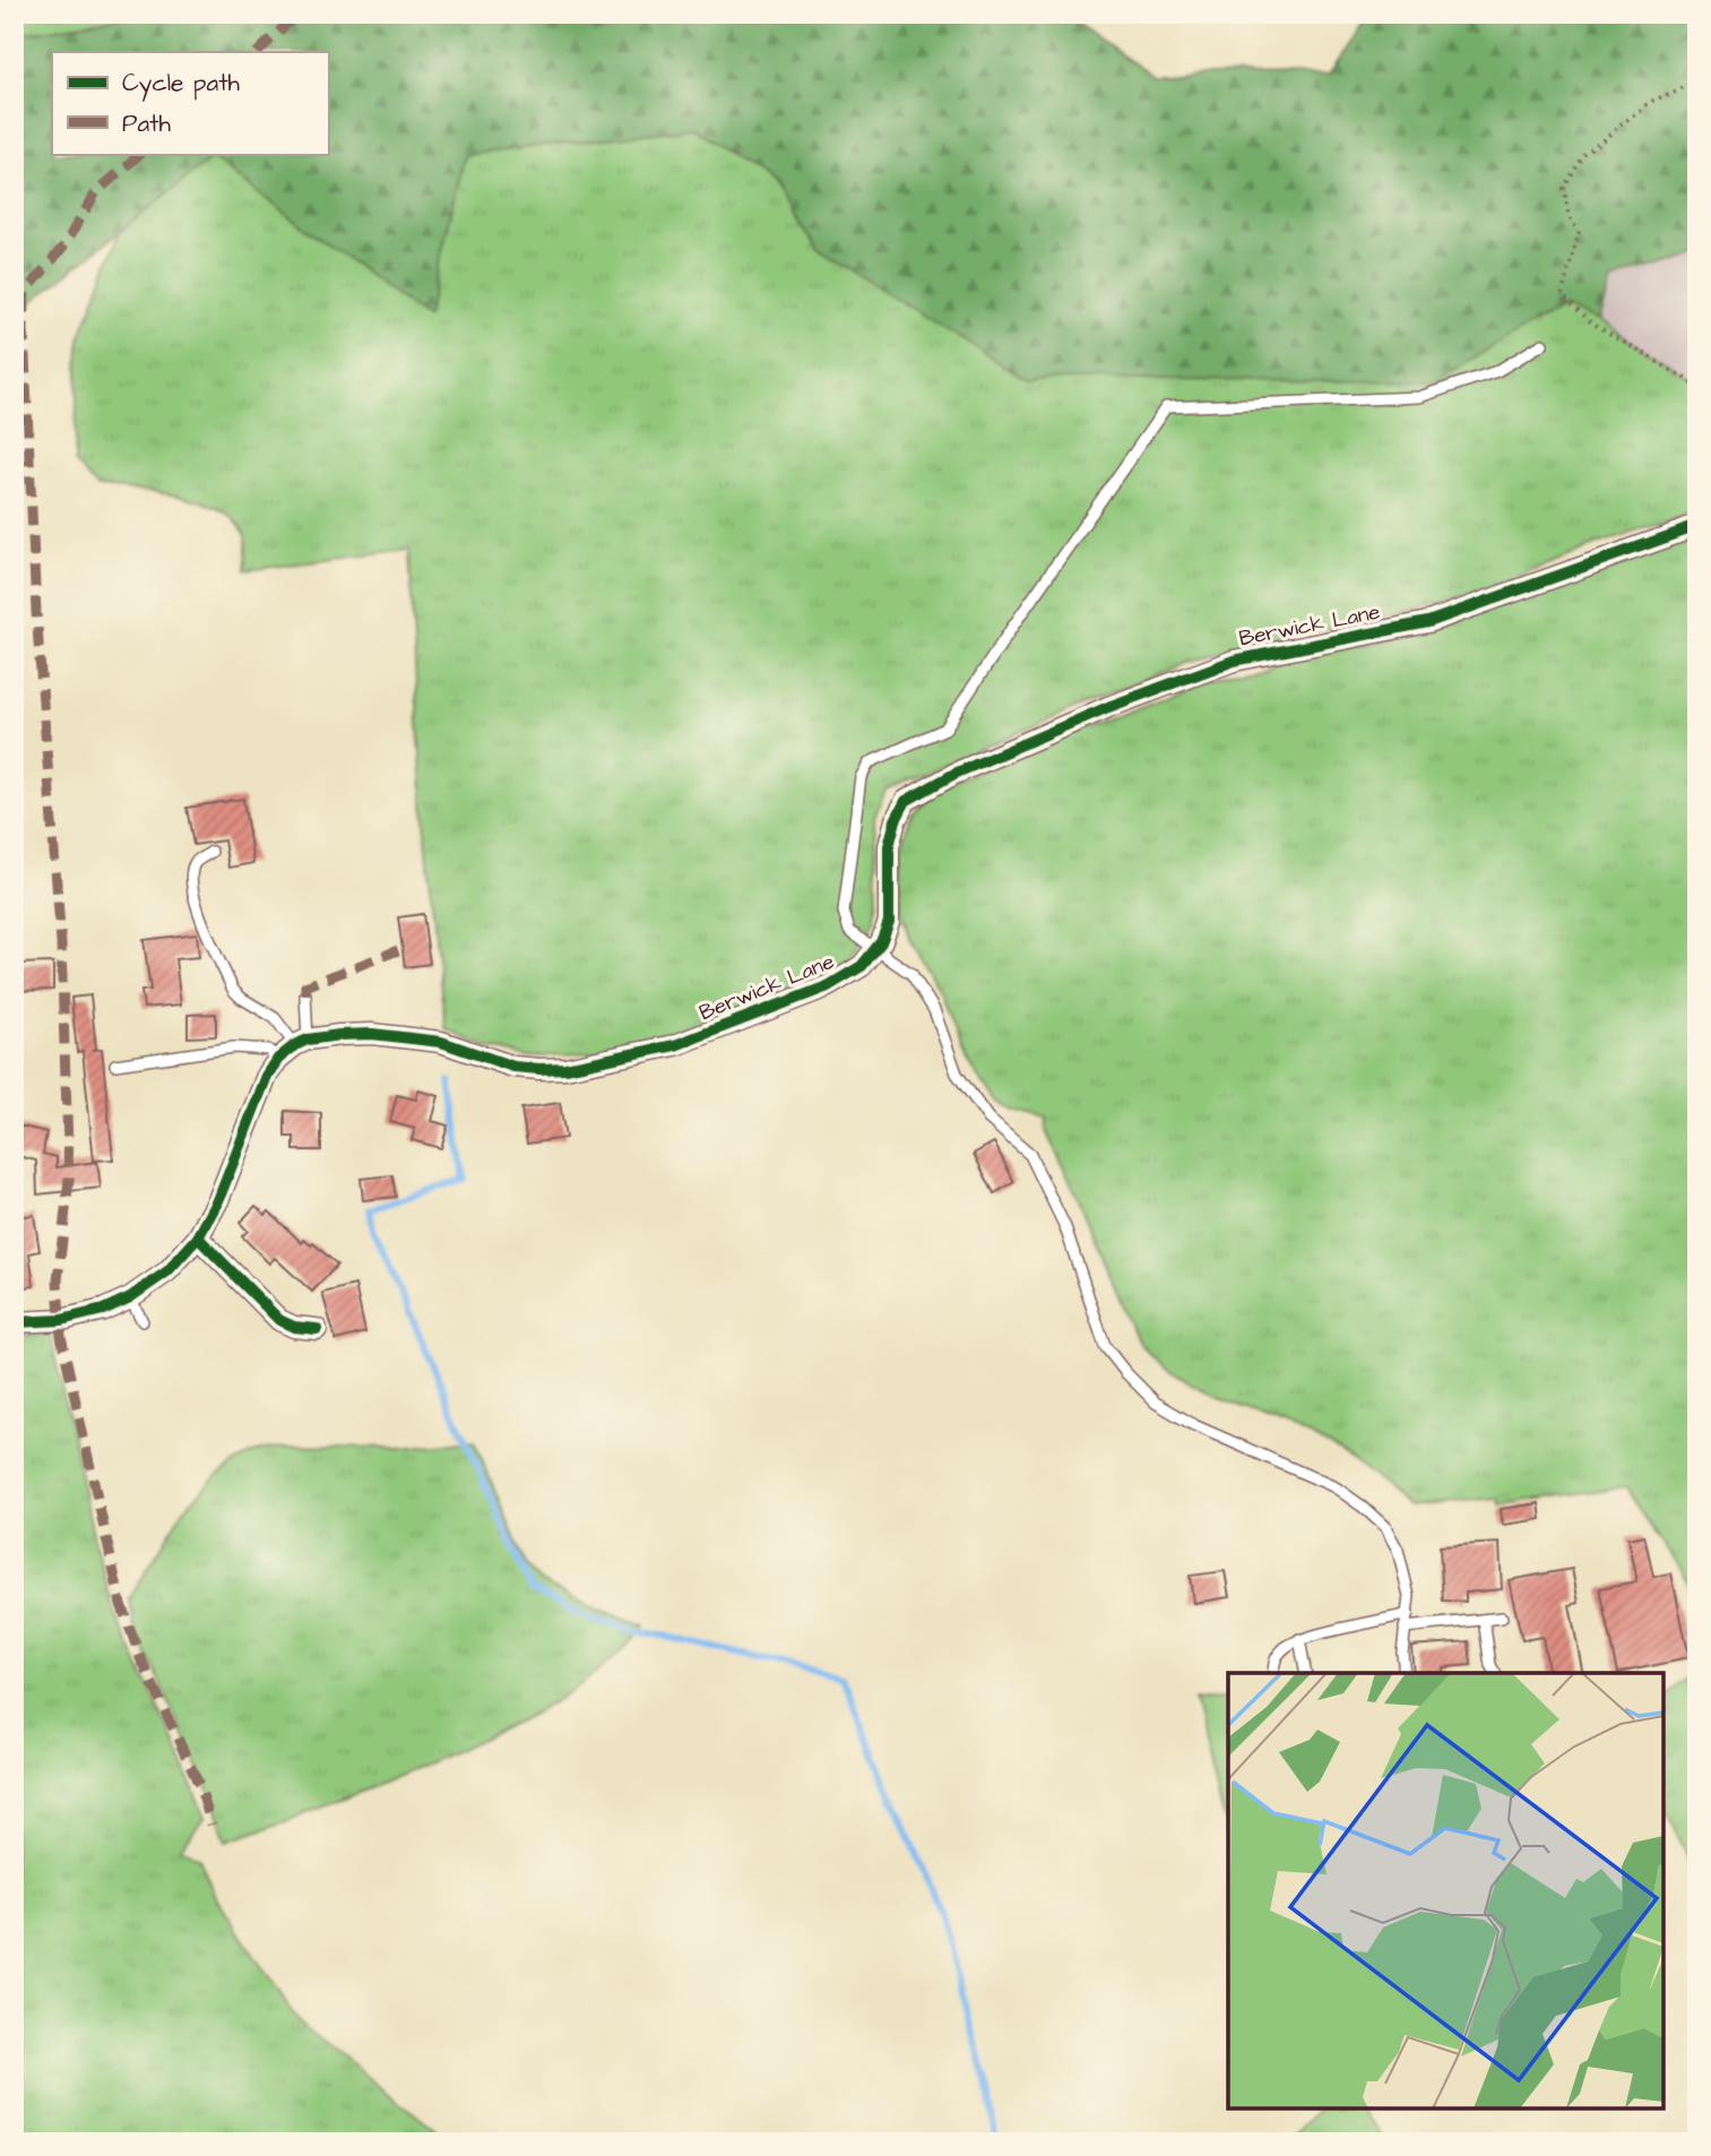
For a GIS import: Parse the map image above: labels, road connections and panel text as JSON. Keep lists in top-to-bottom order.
{
  "streets": {
    "street": ["Berwick Lane"]
  },
  "legend": ["Cycle path", "Path"]
}
